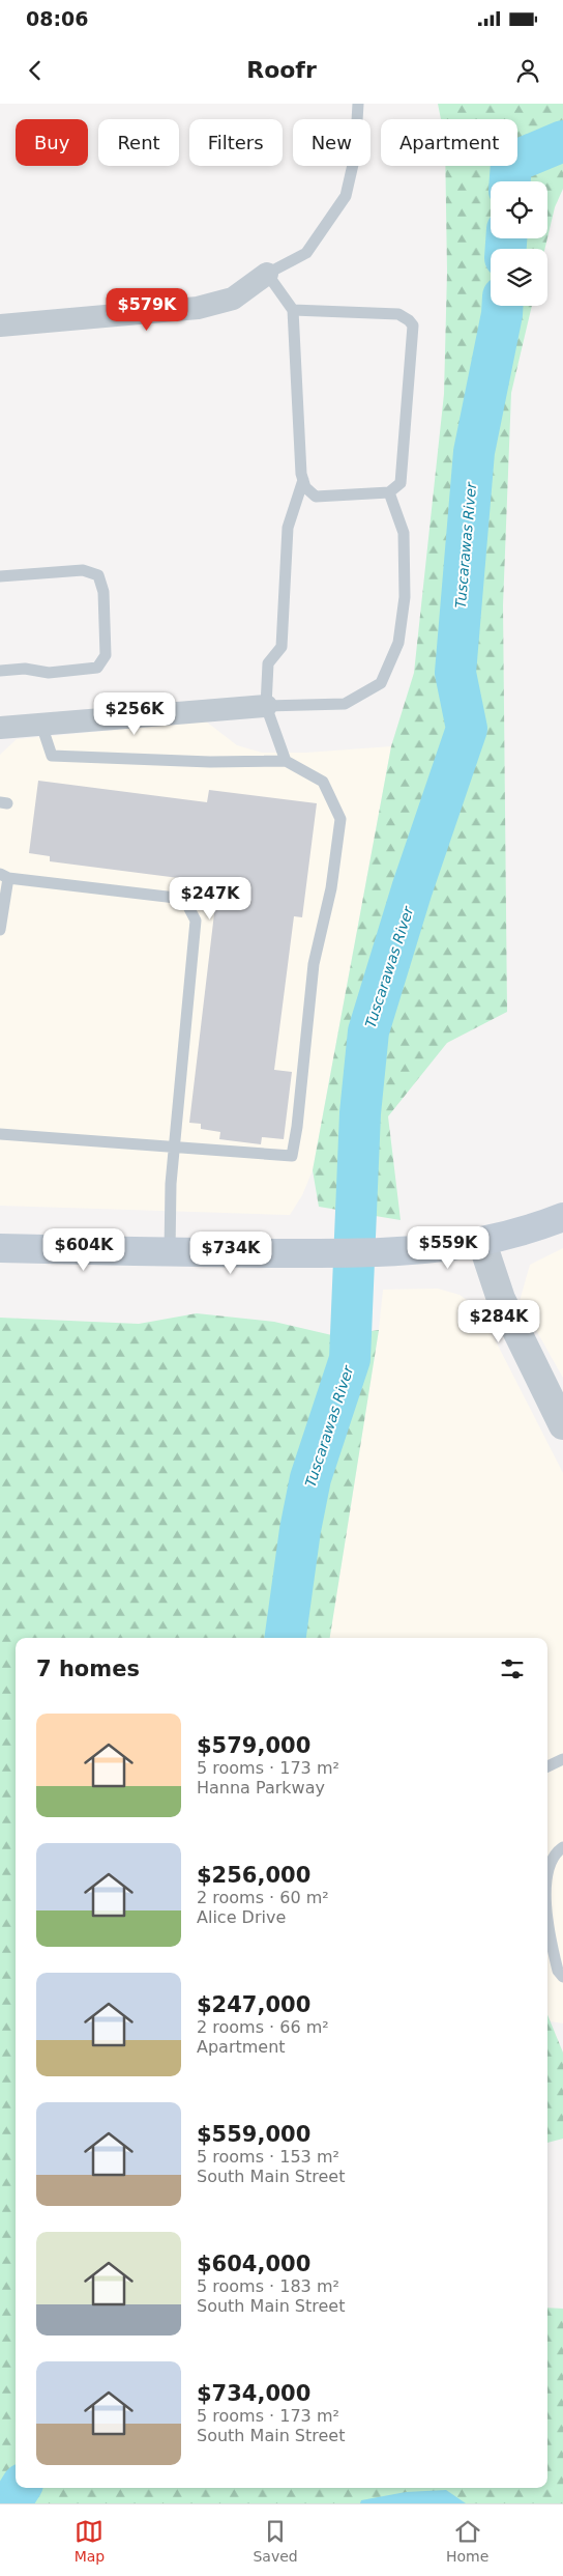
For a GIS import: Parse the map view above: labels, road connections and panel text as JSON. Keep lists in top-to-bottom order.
{
  "water": ["Tuscarawas River"],
  "page": {
    "status": "08:06",
    "header": "Roofr",
    "chip": [
      "Buy",
      "Rent",
      "Filters",
      "New",
      "Apartment"
    ],
    "price": [
      "$579K",
      "$256K",
      "$247K",
      "$559K",
      "$604K",
      "$734K",
      "$284K"
    ],
    "heading": "7 homes",
    "list": [
      {
        "name": "$579,000",
        "note": "5 rooms · 173 m² · Hanna Parkway"
      },
      {
        "name": "$256,000",
        "note": "2 rooms · 60 m² · Alice Drive"
      },
      {
        "name": "$247,000",
        "note": "2 rooms · 66 m² · Apartment"
      },
      {
        "name": "$559,000",
        "note": "5 rooms · 153 m² · South Main Street"
      },
      {
        "name": "$604,000",
        "note": "5 rooms · 183 m² · South Main Street"
      },
      {
        "name": "$734,000",
        "note": "5 rooms · 173 m² · South Main Street"
      }
    ],
    "tabs": ["Map", "Saved", "Home"]
  }
}
